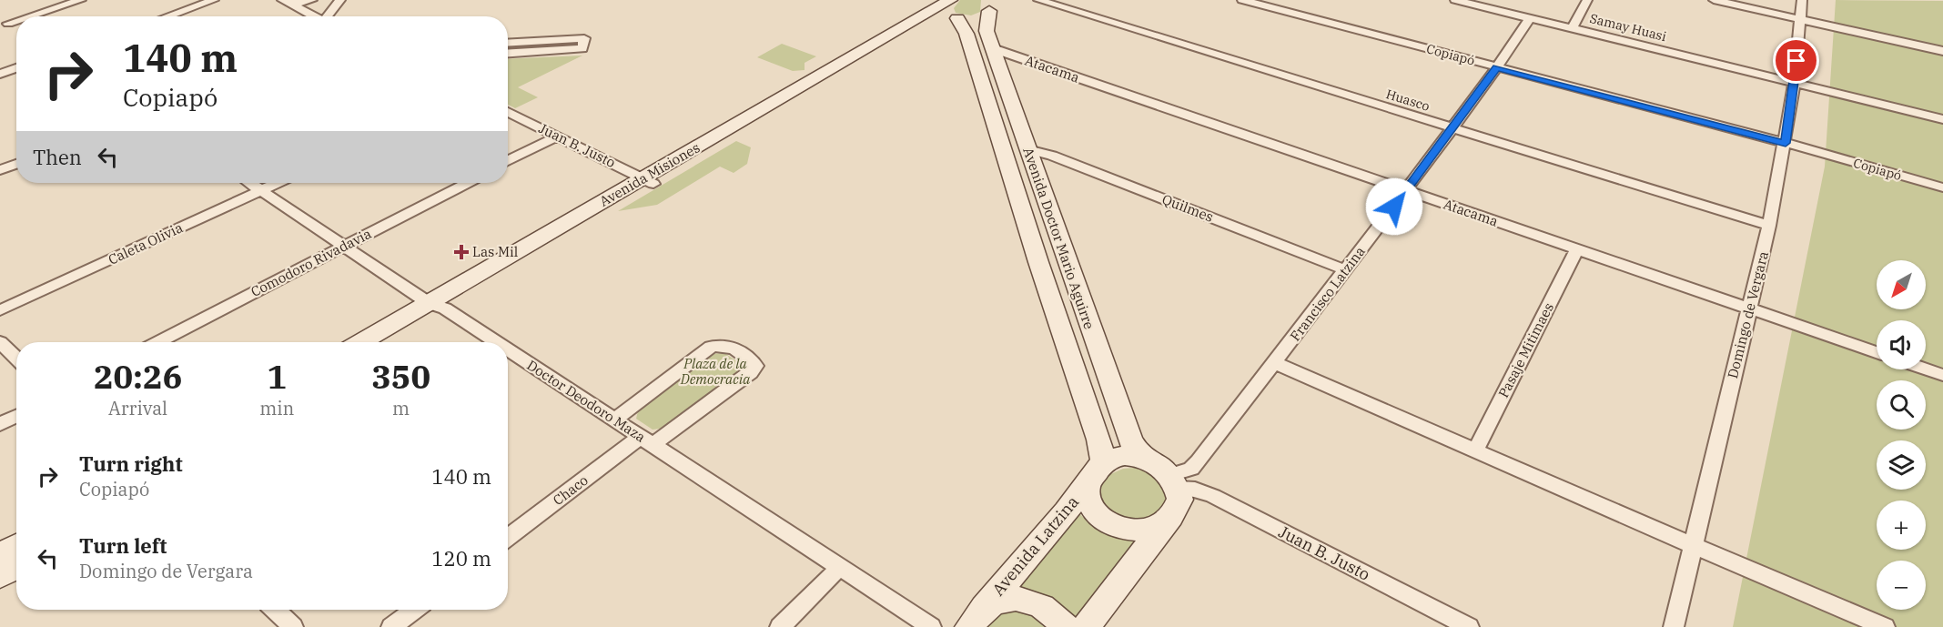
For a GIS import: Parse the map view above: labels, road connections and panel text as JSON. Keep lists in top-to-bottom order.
{
  "streets": {
    "street": [
      "Samay Huasi",
      "Copiapó",
      "Atacama",
      "Huasco",
      "Juan B. Justo",
      "Avenida Misiones",
      "Quilmes",
      "Avenida Doctor Mario Aguirre",
      "Caleta Olivia",
      "Comodoro Rivadavia",
      "Francisco Latzina",
      "Domingo de Vergara",
      "Pasaje Mitimaes",
      "Doctor Deodoro Maza",
      "Chaco",
      "Avenida Latzina"
    ]
  },
  "crossings": [
    ["Samay Huasi", "Francisco Latzina"],
    ["Samay Huasi", "Domingo de Vergara"],
    ["Copiapó", "Francisco Latzina"],
    ["Copiapó", "Domingo de Vergara"],
    ["Atacama", "Avenida Doctor Mario Aguirre"],
    ["Atacama", "Francisco Latzina"],
    ["Atacama", "Domingo de Vergara"],
    ["Atacama", "Pasaje Mitimaes"],
    ["Huasco", "Francisco Latzina"],
    ["Huasco", "Domingo de Vergara"],
    ["Juan B. Justo", "Avenida Misiones"],
    ["Juan B. Justo", "Avenida Doctor Mario Aguirre"],
    ["Juan B. Justo", "Francisco Latzina"],
    ["Juan B. Justo", "Avenida Latzina"],
    ["Avenida Misiones", "Avenida Doctor Mario Aguirre"],
    ["Avenida Misiones", "Doctor Deodoro Maza"],
    ["Quilmes", "Avenida Doctor Mario Aguirre"],
    ["Quilmes", "Francisco Latzina"],
    ["Avenida Doctor Mario Aguirre", "Francisco Latzina"],
    ["Avenida Doctor Mario Aguirre", "Avenida Latzina"],
    ["Caleta Olivia", "Doctor Deodoro Maza"],
    ["Comodoro Rivadavia", "Doctor Deodoro Maza"],
    ["Francisco Latzina", "Avenida Latzina"],
    ["Doctor Deodoro Maza", "Chaco"]
  ],
  "parks": ["Plaza de la Democracia"],
  "places": {
    "health": ["Las Mil"]
  },
  "north": "bottom left",
  "page": {
    "turn": ["140 m", "Copiapó"],
    "then": "Then",
    "map_buttons": ["+", "−"],
    "eta": [
      "20:26",
      "Arrival",
      "1",
      "min",
      "350",
      "m"
    ],
    "list": [
      {
        "name": "Turn right",
        "note": "Copiapó",
        "value": "140 m"
      },
      {
        "name": "Turn left",
        "note": "Domingo de Vergara",
        "value": "120 m"
      }
    ]
  }
}
